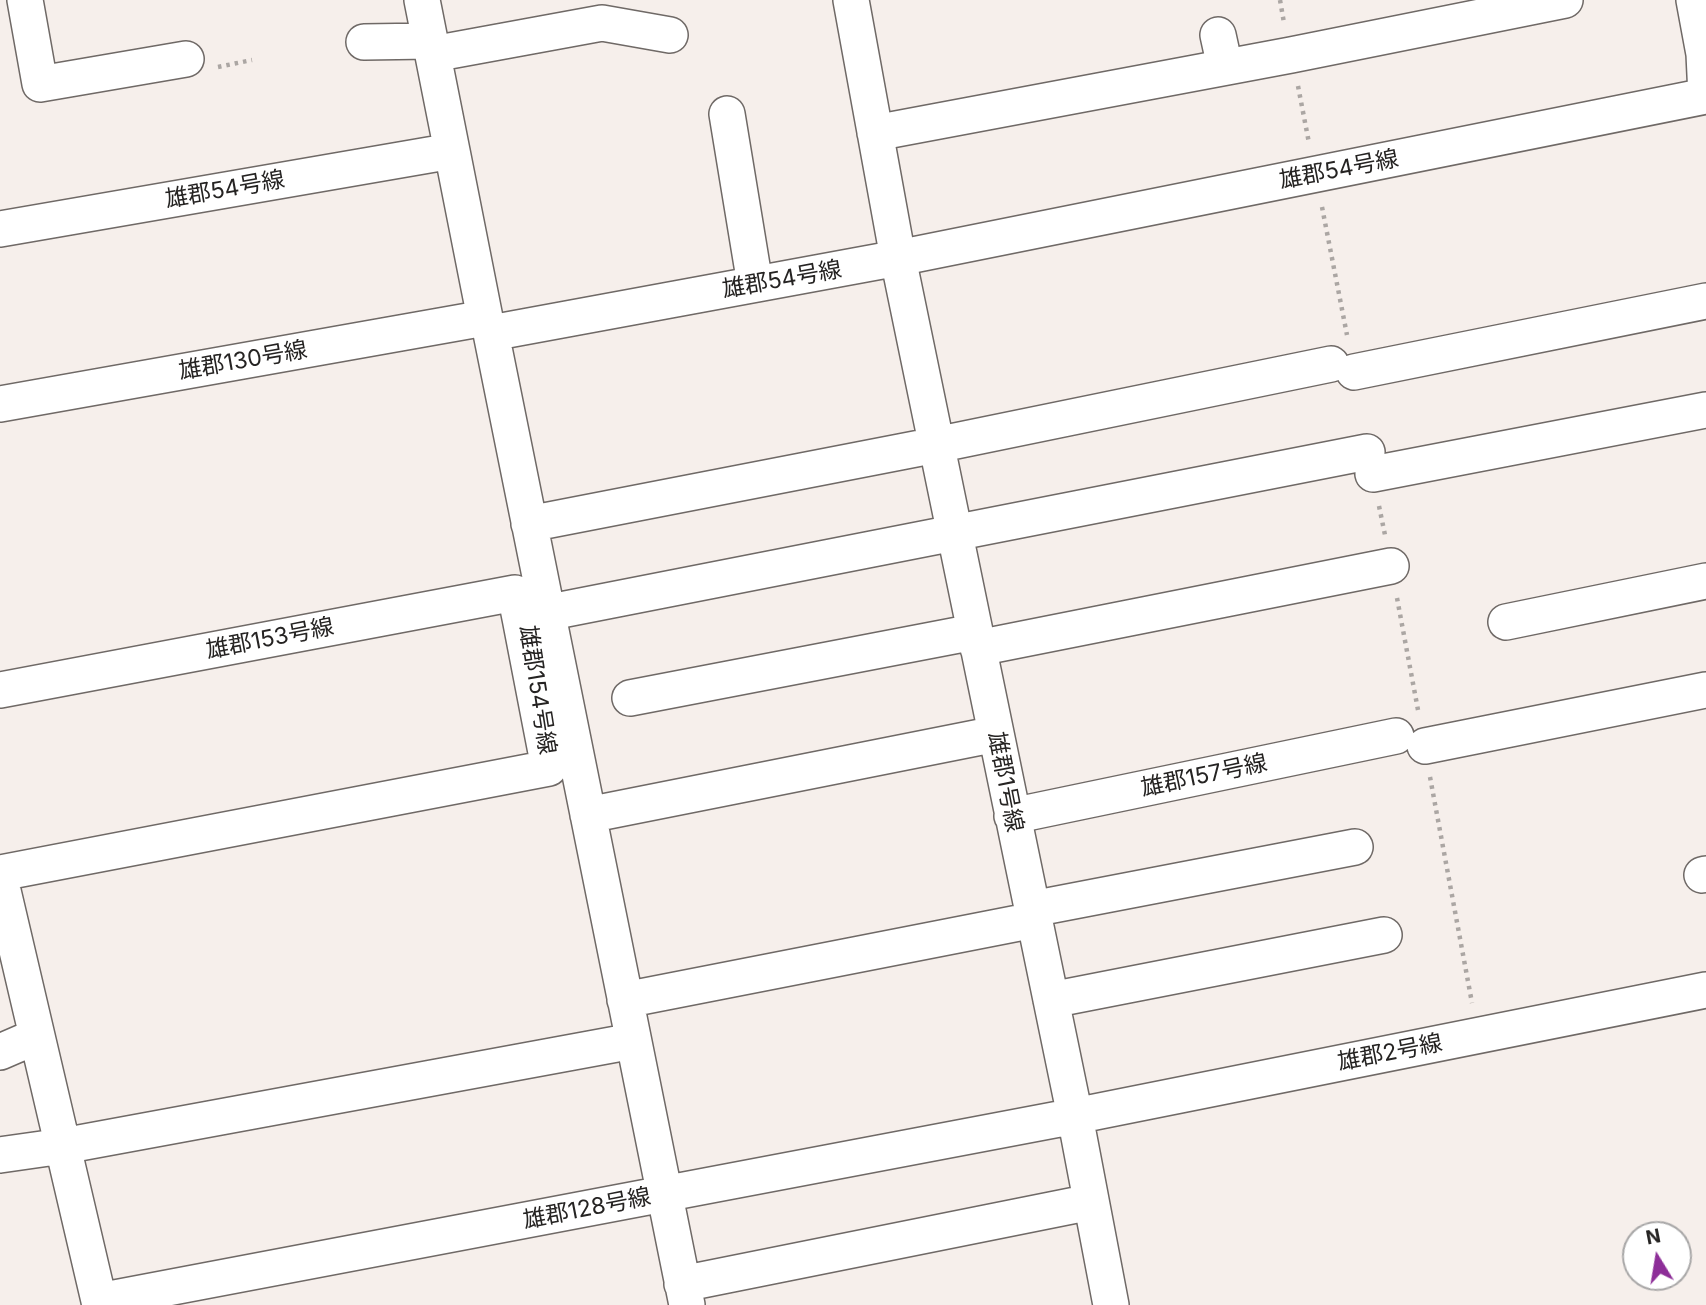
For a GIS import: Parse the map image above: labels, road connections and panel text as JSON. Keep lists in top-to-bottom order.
{
  "streets": {
    "street": [
      "雄郡54号線",
      "雄郡130号線",
      "雄郡153号線",
      "雄郡154号線",
      "雄郡157号線",
      "雄郡1号線",
      "雄郡2号線",
      "雄郡128号線"
    ]
  },
  "crossings": [
    ["雄郡54号線", "雄郡130号線"],
    ["雄郡54号線", "雄郡1号線"],
    ["雄郡153号線", "雄郡154号線"],
    ["雄郡154号線", "雄郡1号線"],
    ["雄郡157号線", "雄郡1号線"],
    ["雄郡1号線", "雄郡2号線"],
    ["雄郡1号線", "雄郡128号線"],
    ["雄郡2号線", "雄郡128号線"]
  ],
  "north": "top"
}
